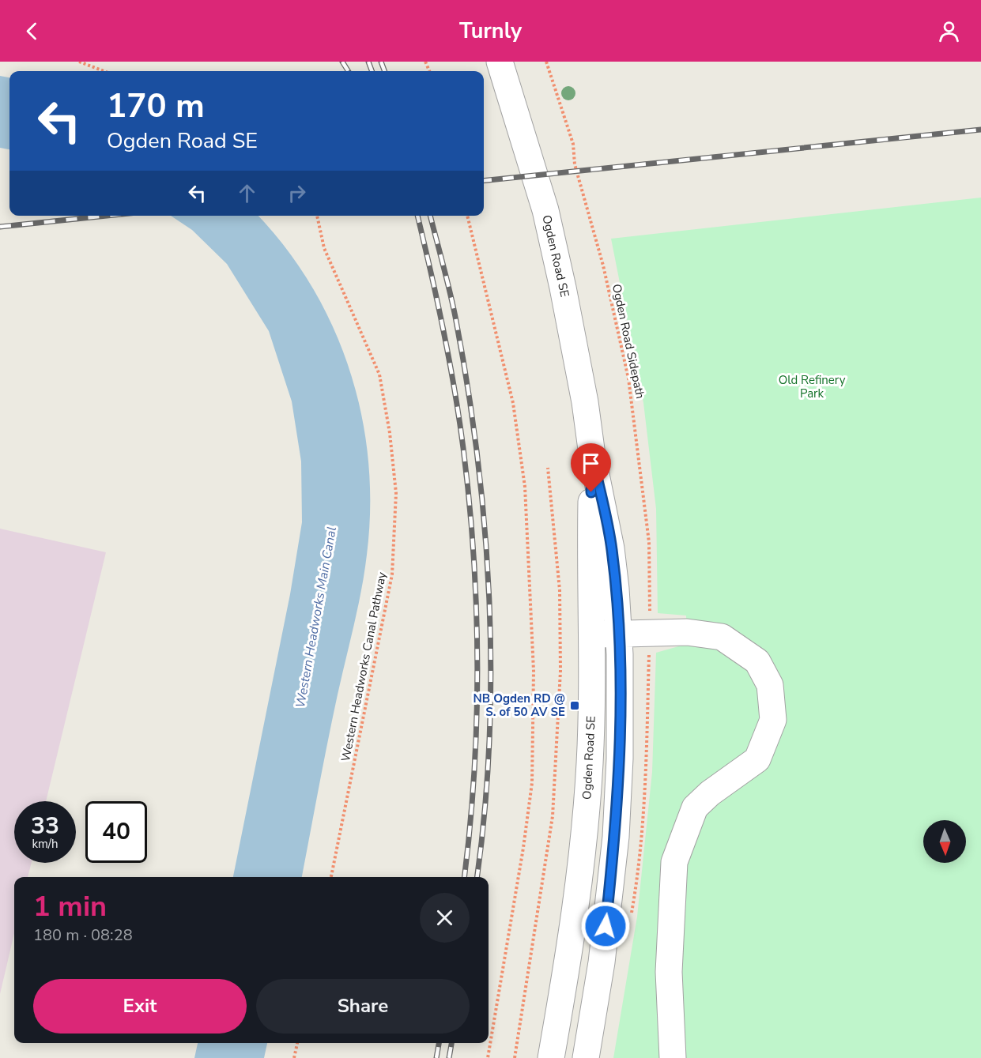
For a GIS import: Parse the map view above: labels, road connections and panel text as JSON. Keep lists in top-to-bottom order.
{
  "streets": {
    "street": ["Ogden Road SE"],
    "path": ["Ogden Road Sidepath", "Western Headworks Canal Pathway"]
  },
  "water": ["Western Headworks Main Canal"],
  "parks": ["Old Refinery Park"],
  "places": {
    "transit": ["NB Ogden RD @ S. of 50 AV SE"]
  },
  "north": "bottom",
  "page": {
    "header": "Turnly",
    "turn": ["170 m", "Ogden Road SE"],
    "speed": "33 km/h",
    "limit": "40",
    "heading": ["1 min", "180 m · 08:28"],
    "buttons": ["Exit", "Share"]
  }
}
